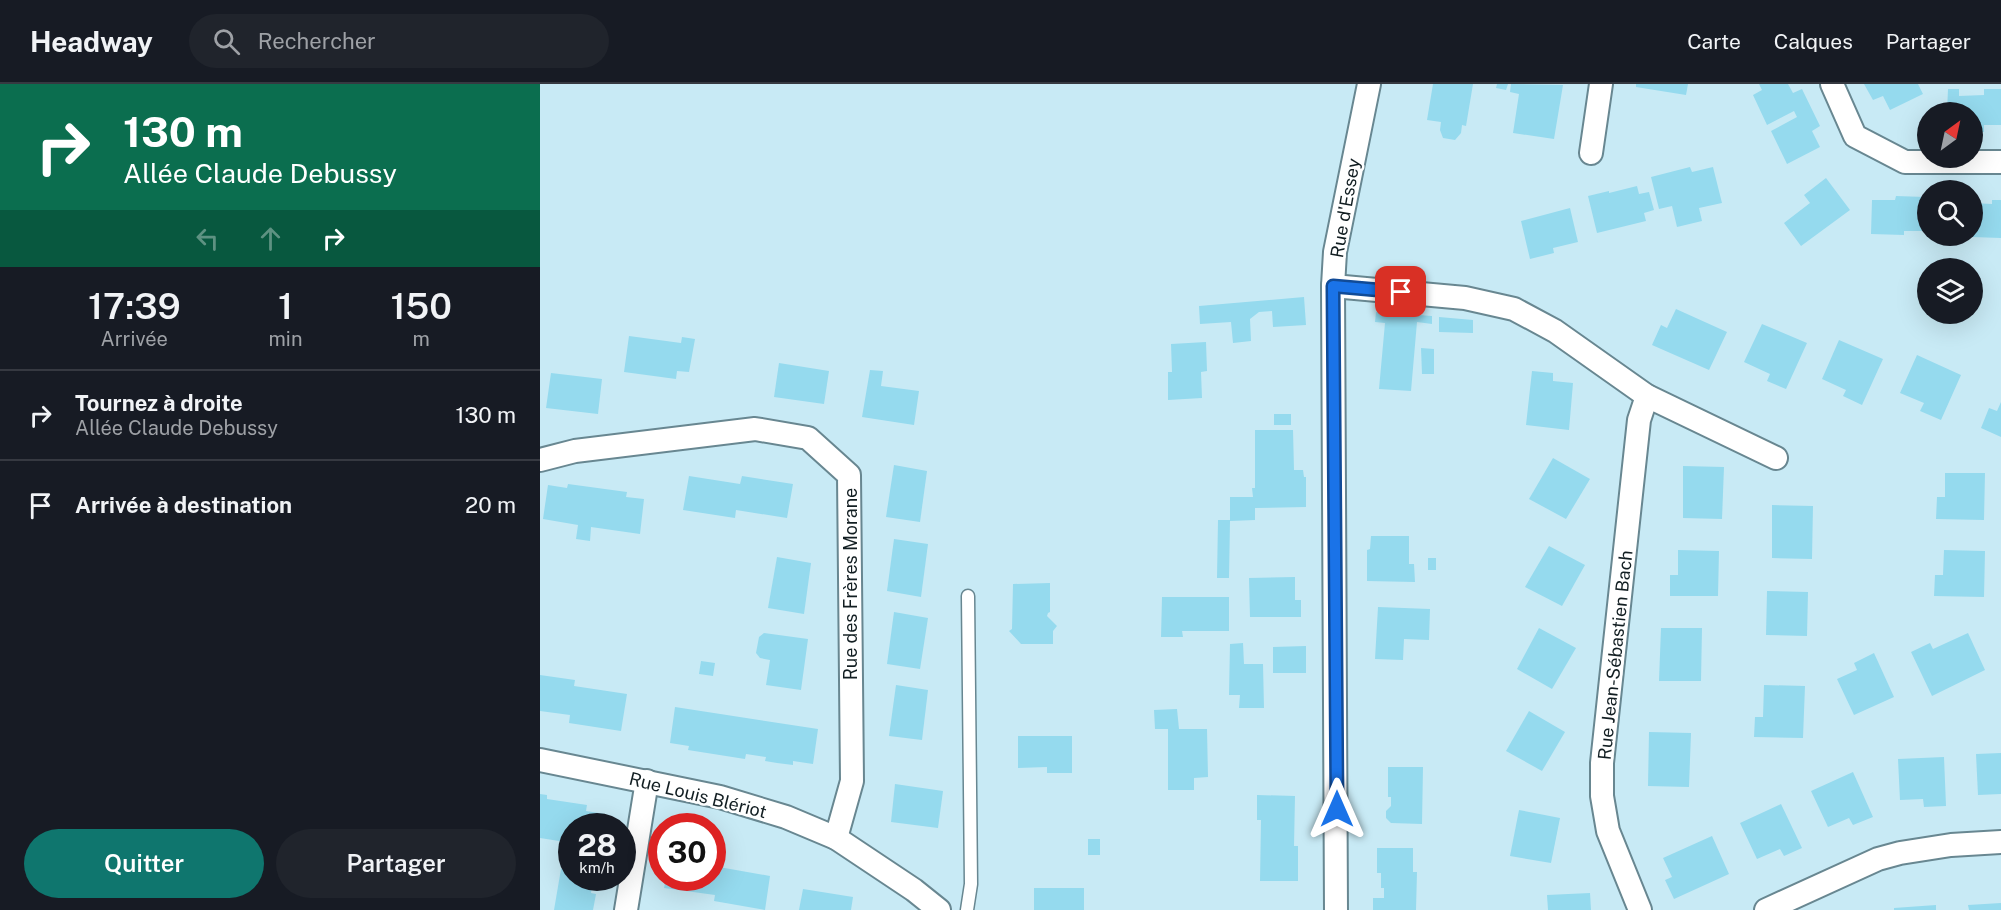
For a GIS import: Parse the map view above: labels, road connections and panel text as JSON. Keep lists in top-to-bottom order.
{
  "streets": {
    "street": [
      "Rue d'Essey",
      "Rue des Frères Morane",
      "Rue Jean-Sébastien Bach",
      "Rue Louis Blériot"
    ]
  },
  "crossings": [
    ["Rue des Frères Morane", "Rue Louis Blériot"]
  ],
  "north": "top right",
  "page": {
    "header": "Headway",
    "search": "Rechercher",
    "nav": ["Carte", "Calques", "Partager"],
    "turn": ["130 m", "Allée Claude Debussy"],
    "eta": [
      "17:39",
      "Arrivée",
      "1",
      "min",
      "150",
      "m"
    ],
    "list": [
      {
        "name": "Tournez à droite",
        "note": "Allée Claude Debussy",
        "value": "130 m"
      },
      {
        "name": "Arrivée à destination",
        "value": "20 m"
      }
    ],
    "speed": "28 km/h",
    "limit": "30",
    "buttons": ["Quitter", "Partager"]
  }
}
